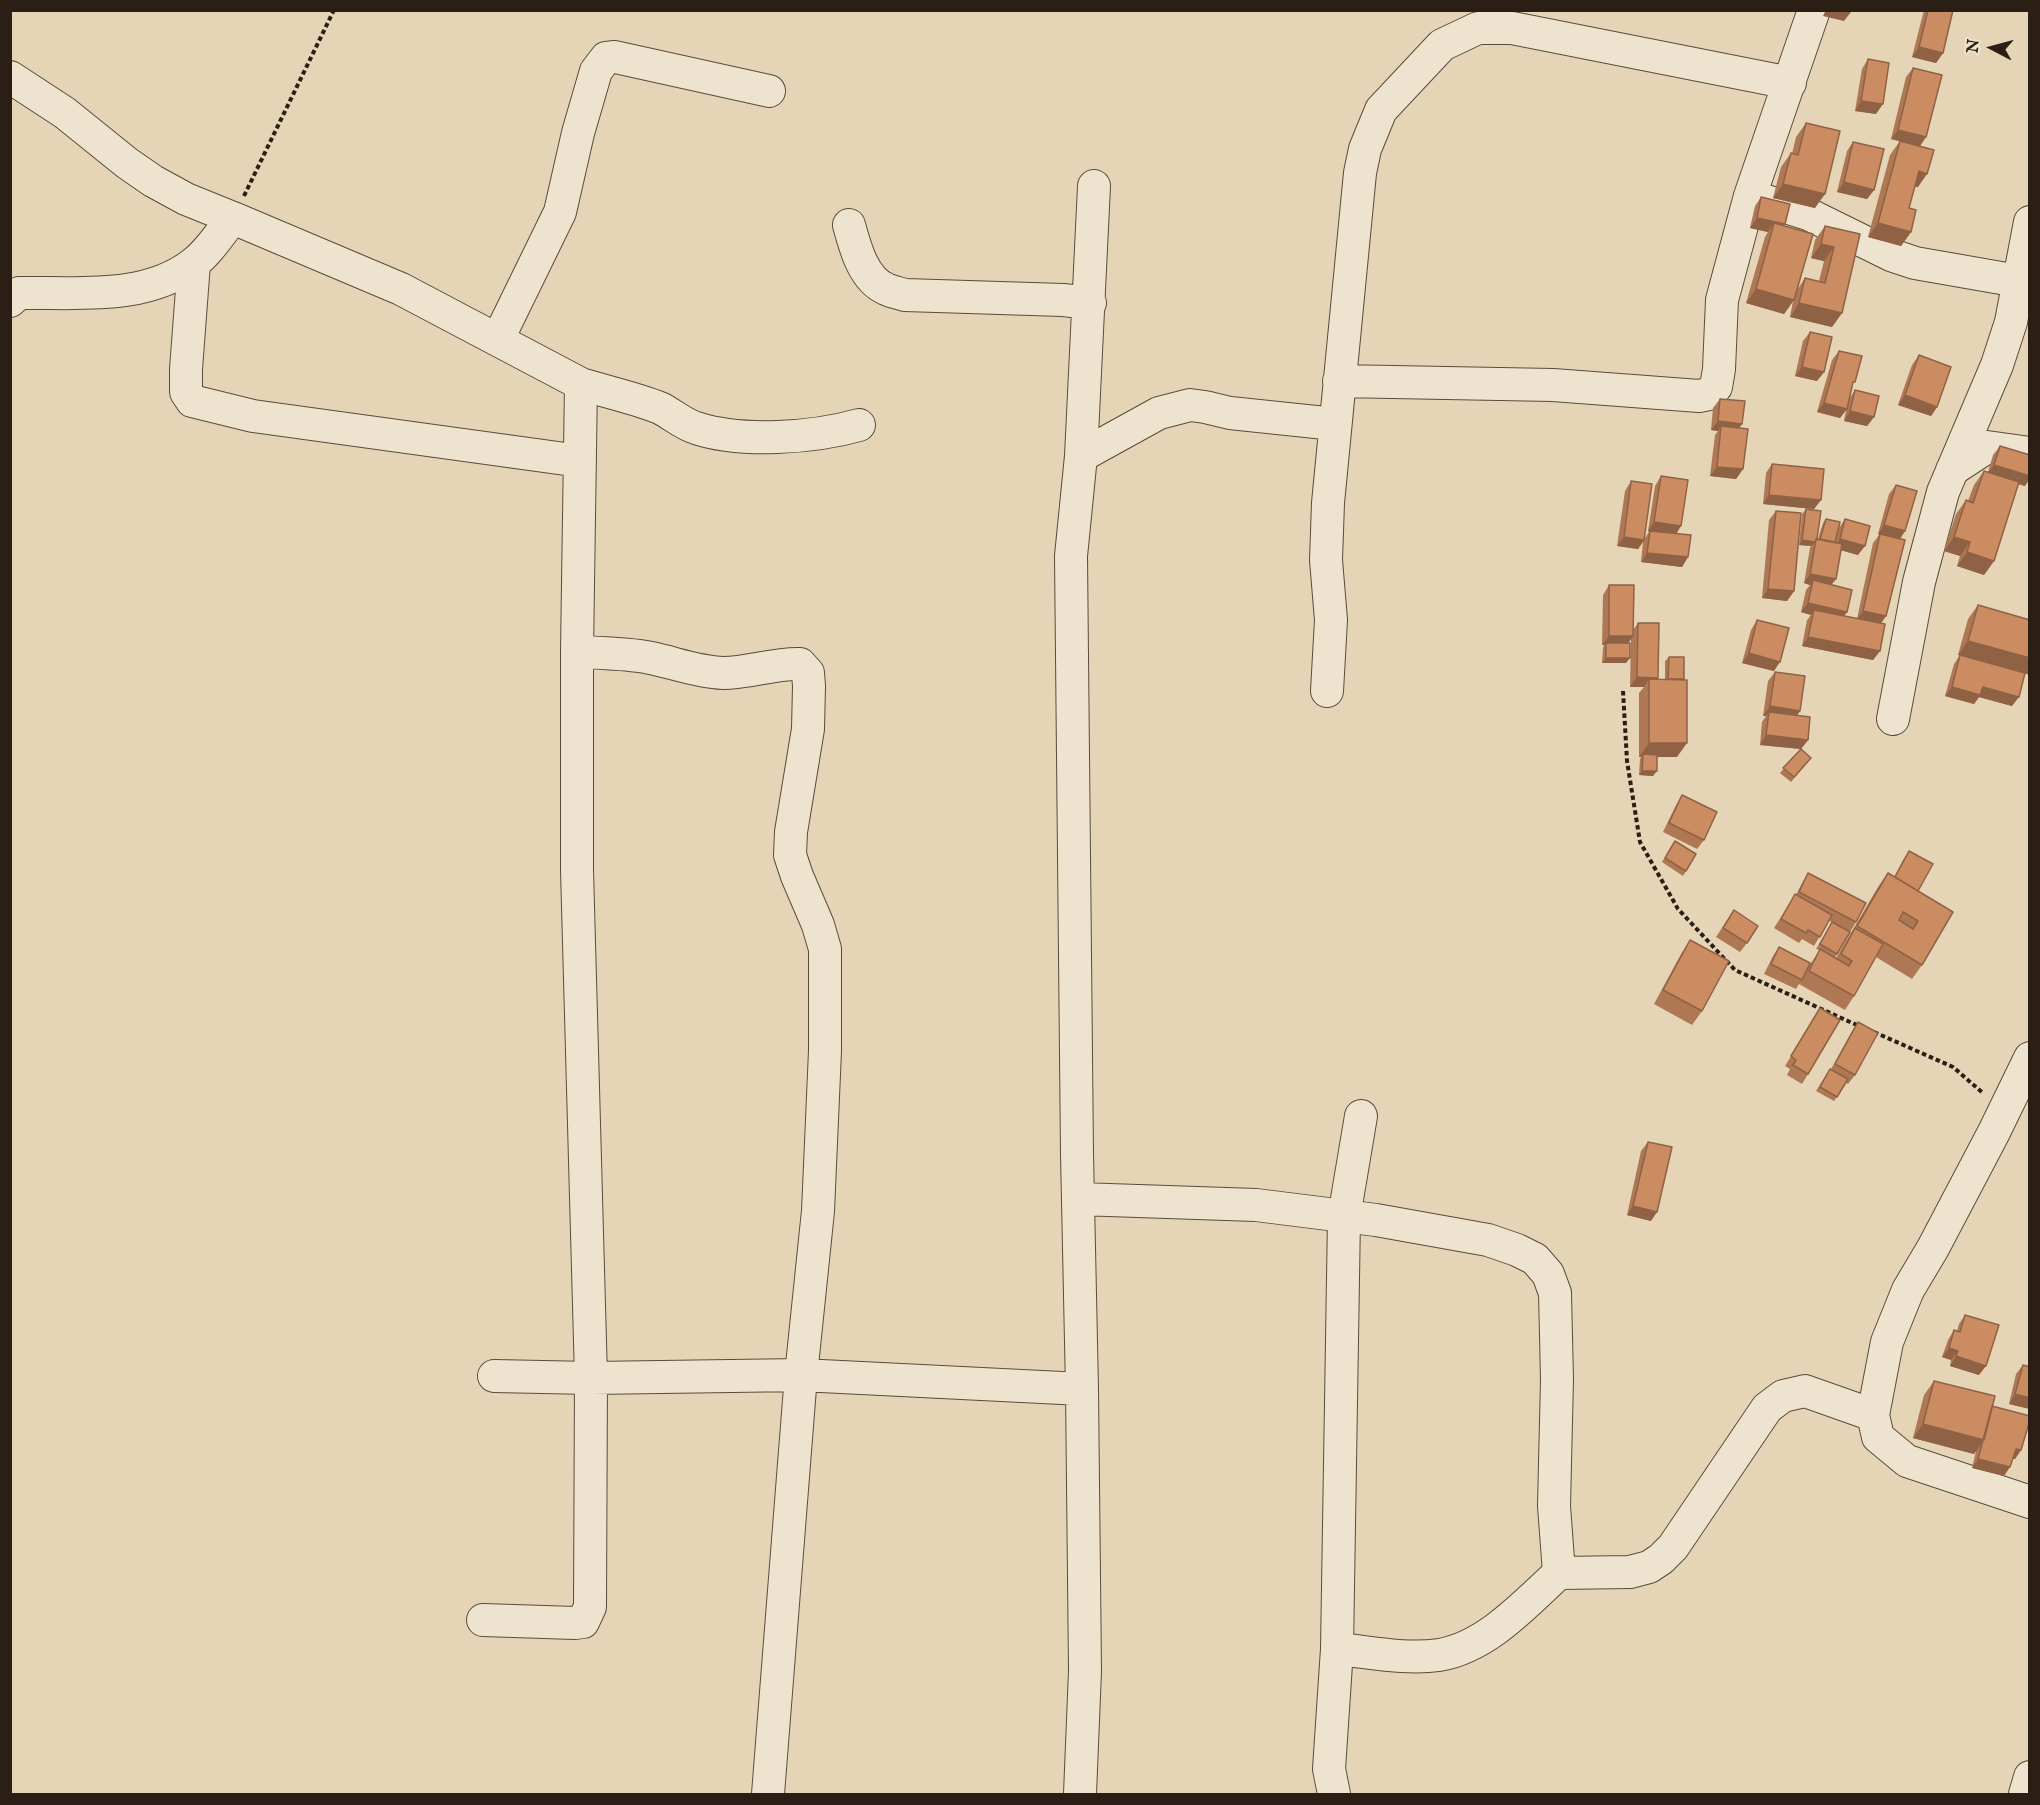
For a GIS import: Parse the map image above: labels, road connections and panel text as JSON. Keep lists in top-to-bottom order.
{
  "north": "left"
}
